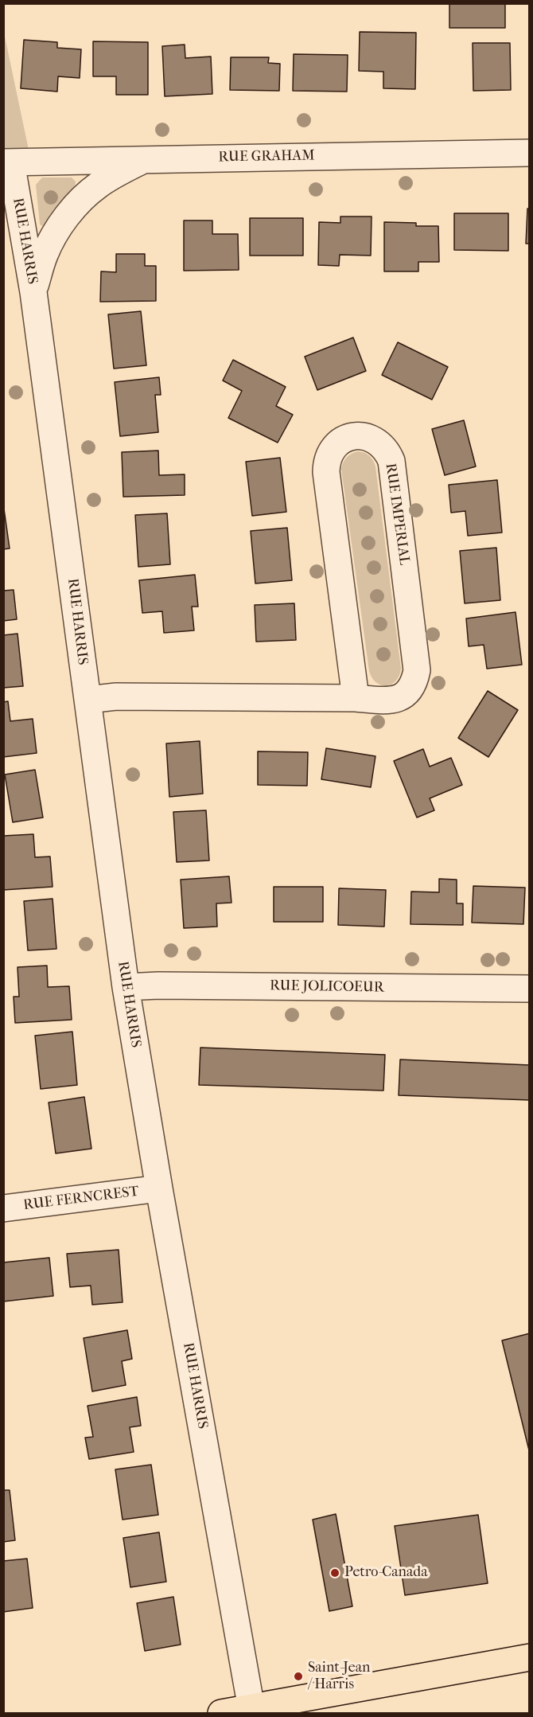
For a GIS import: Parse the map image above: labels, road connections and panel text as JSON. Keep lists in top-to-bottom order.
{
  "streets": {
    "street": [
      "RUE GRAHAM",
      "RUE HARRIS",
      "RUE IMPERIAL",
      "RUE JOLICOEUR",
      "RUE FERNCREST"
    ]
  },
  "crossings": [
    ["RUE GRAHAM", "RUE HARRIS"],
    ["RUE HARRIS", "RUE IMPERIAL"],
    ["RUE HARRIS", "RUE JOLICOEUR"],
    ["RUE HARRIS", "RUE FERNCREST"]
  ],
  "places": ["Petro-Canada", "Saint-Jean / Harris"]
}
